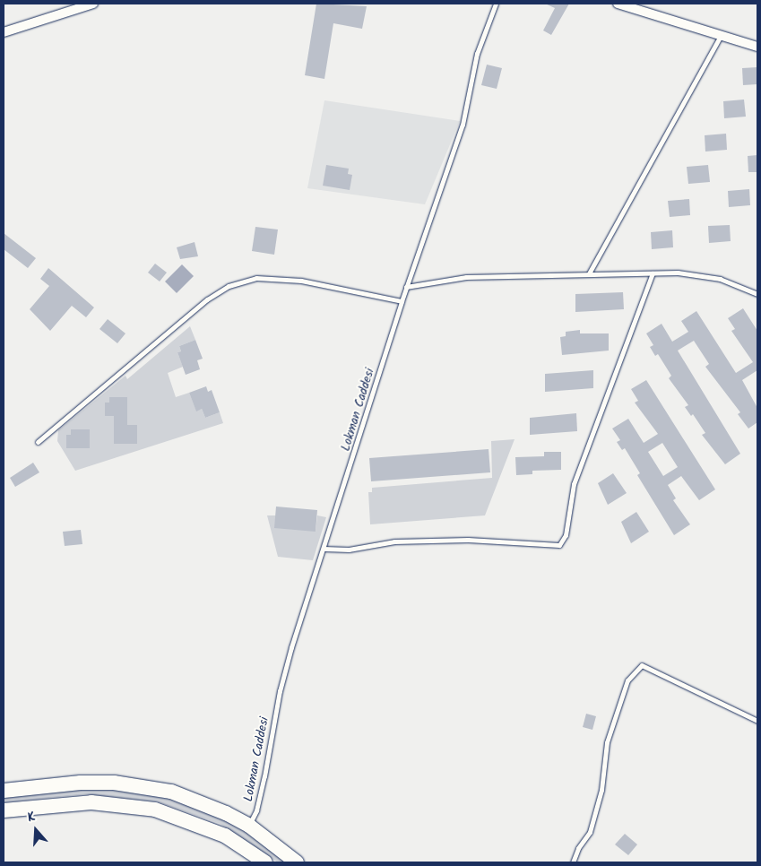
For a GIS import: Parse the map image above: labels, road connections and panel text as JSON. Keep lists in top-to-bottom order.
{
  "streets": {
    "lane": ["Lokman Caddesi"]
  },
  "north": "top"
}
